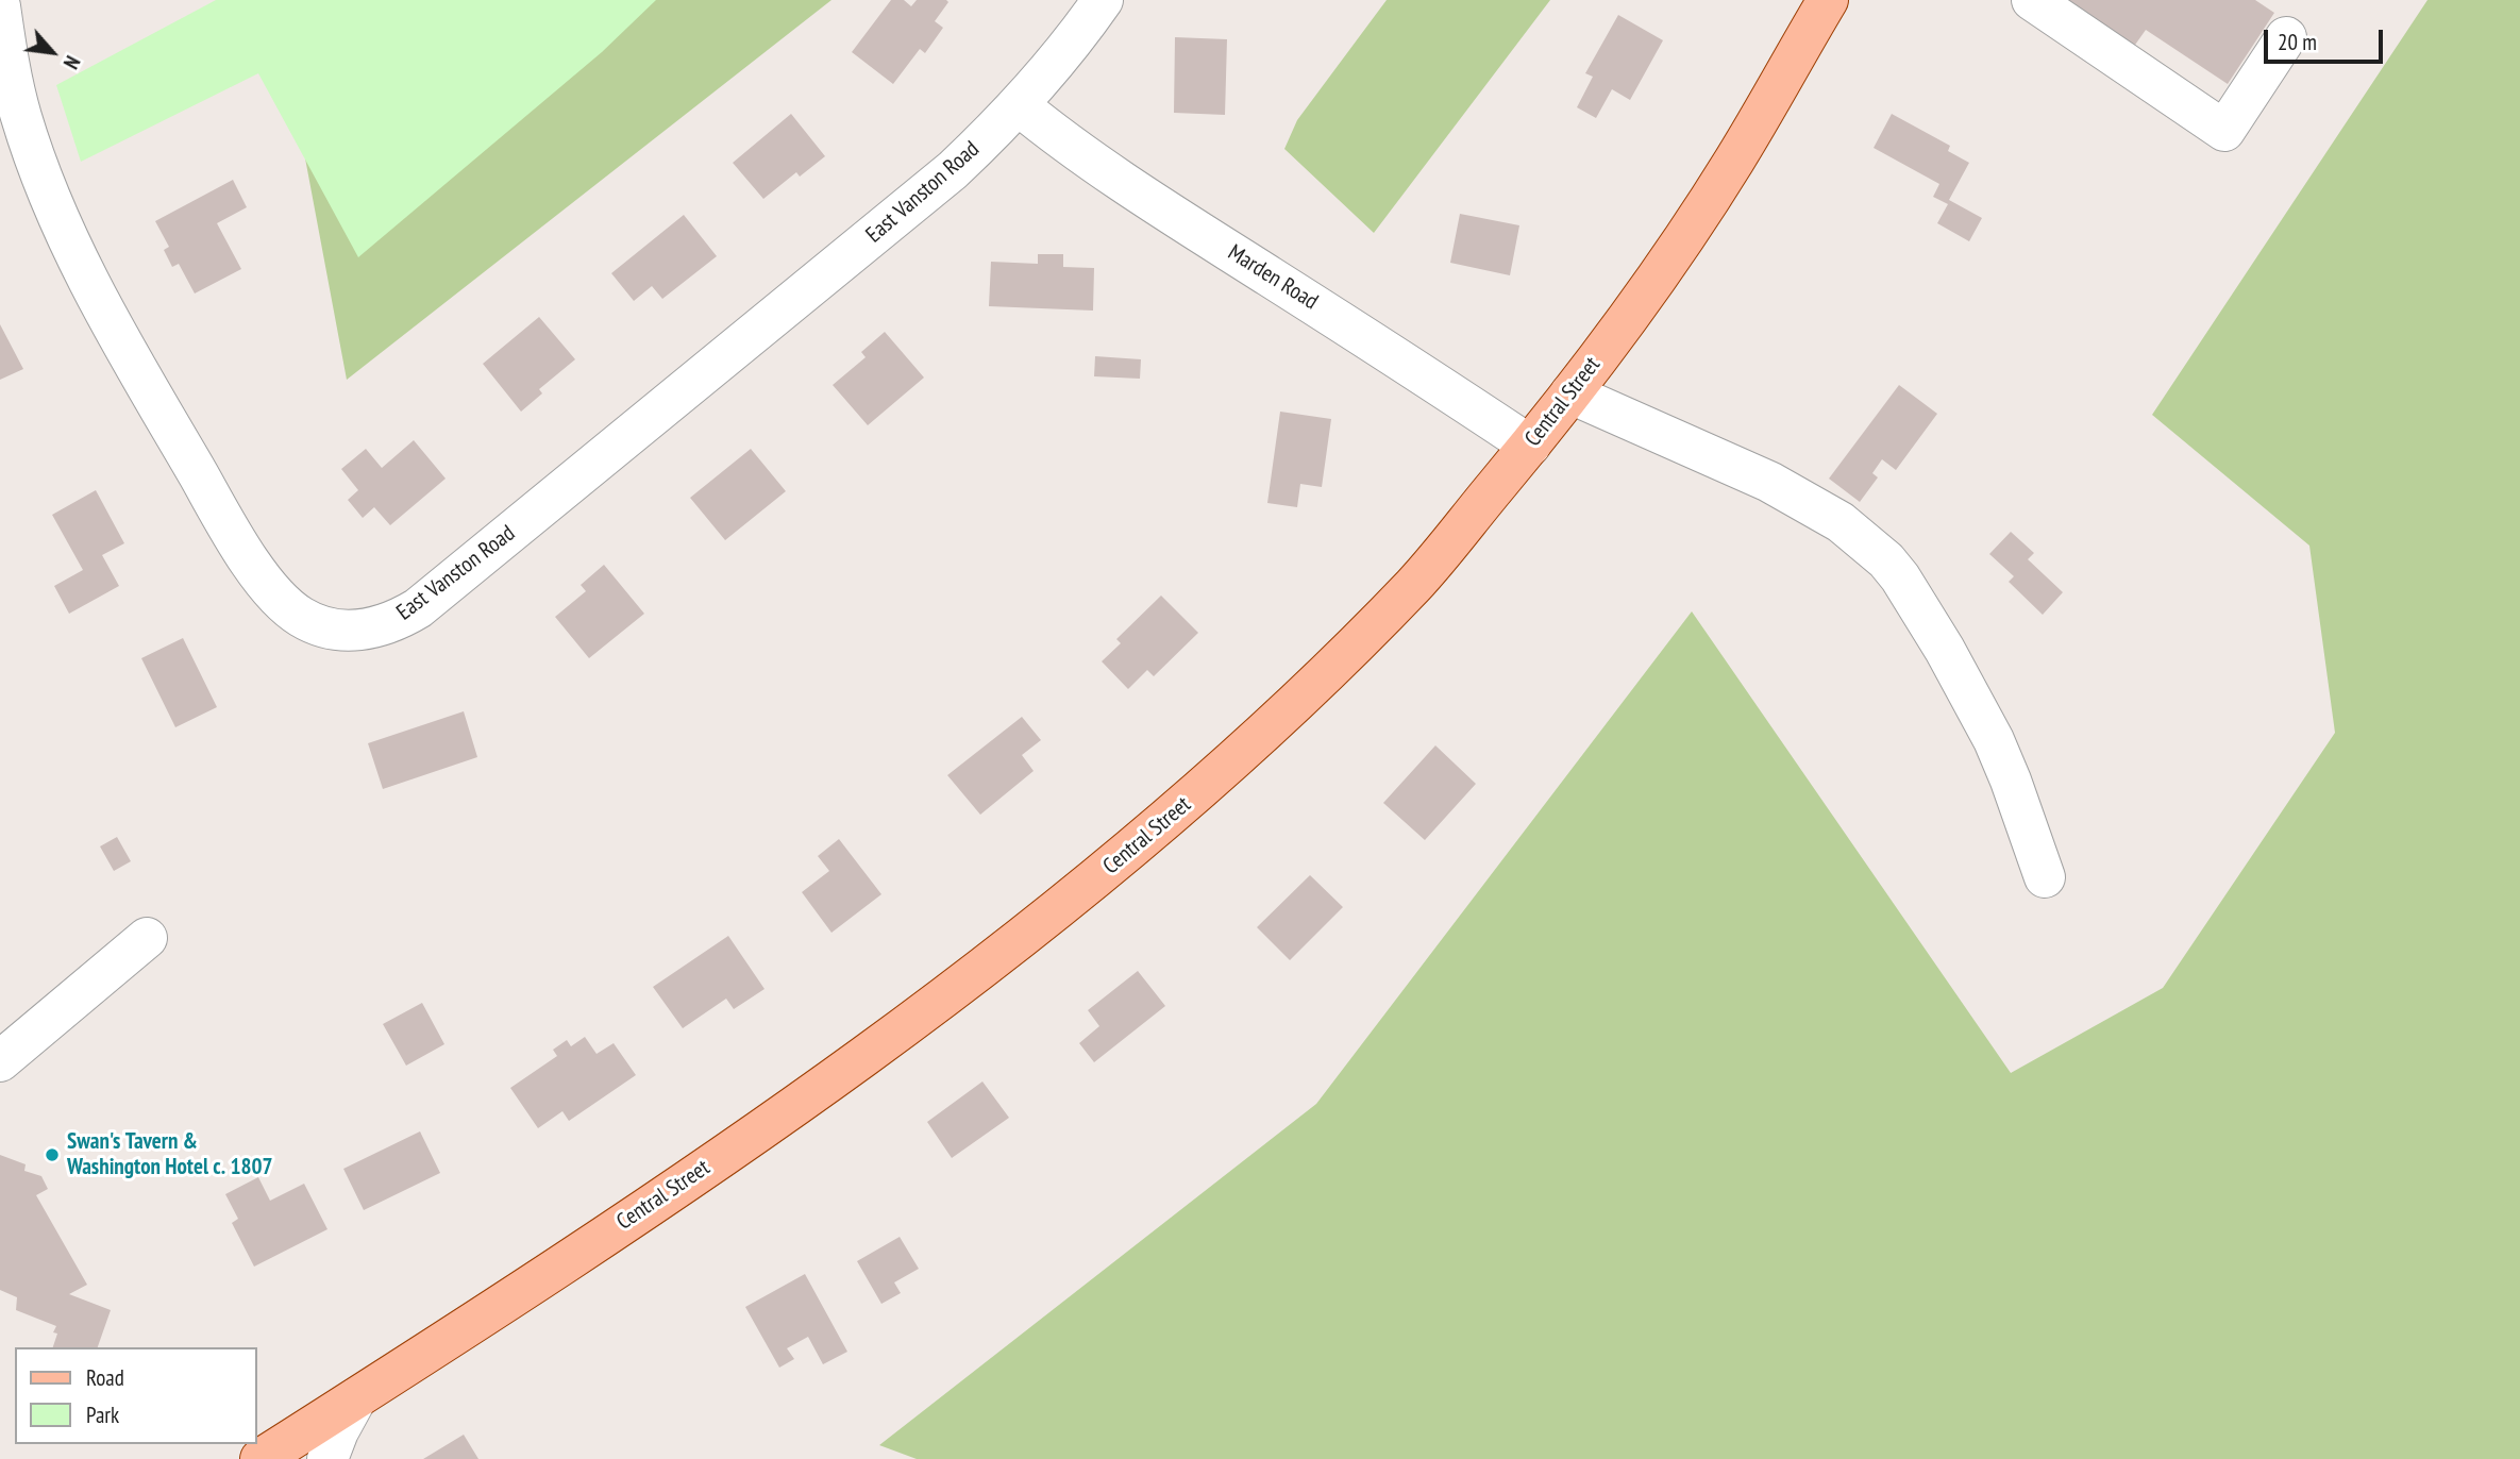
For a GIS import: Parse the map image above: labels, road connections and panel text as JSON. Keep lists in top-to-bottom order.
{
  "streets": {
    "main road": ["Central Street"],
    "street": ["East Vanston Road", "Marden Road"]
  },
  "crossings": [
    ["East Vanston Road", "Marden Road"],
    ["Marden Road", "Central Street"]
  ],
  "places": ["Swan's Tavern & Washington Hotel c. 1807"],
  "legend": ["Road", "Park"],
  "scale_bar": "20 m",
  "north": "bottom right"
}
